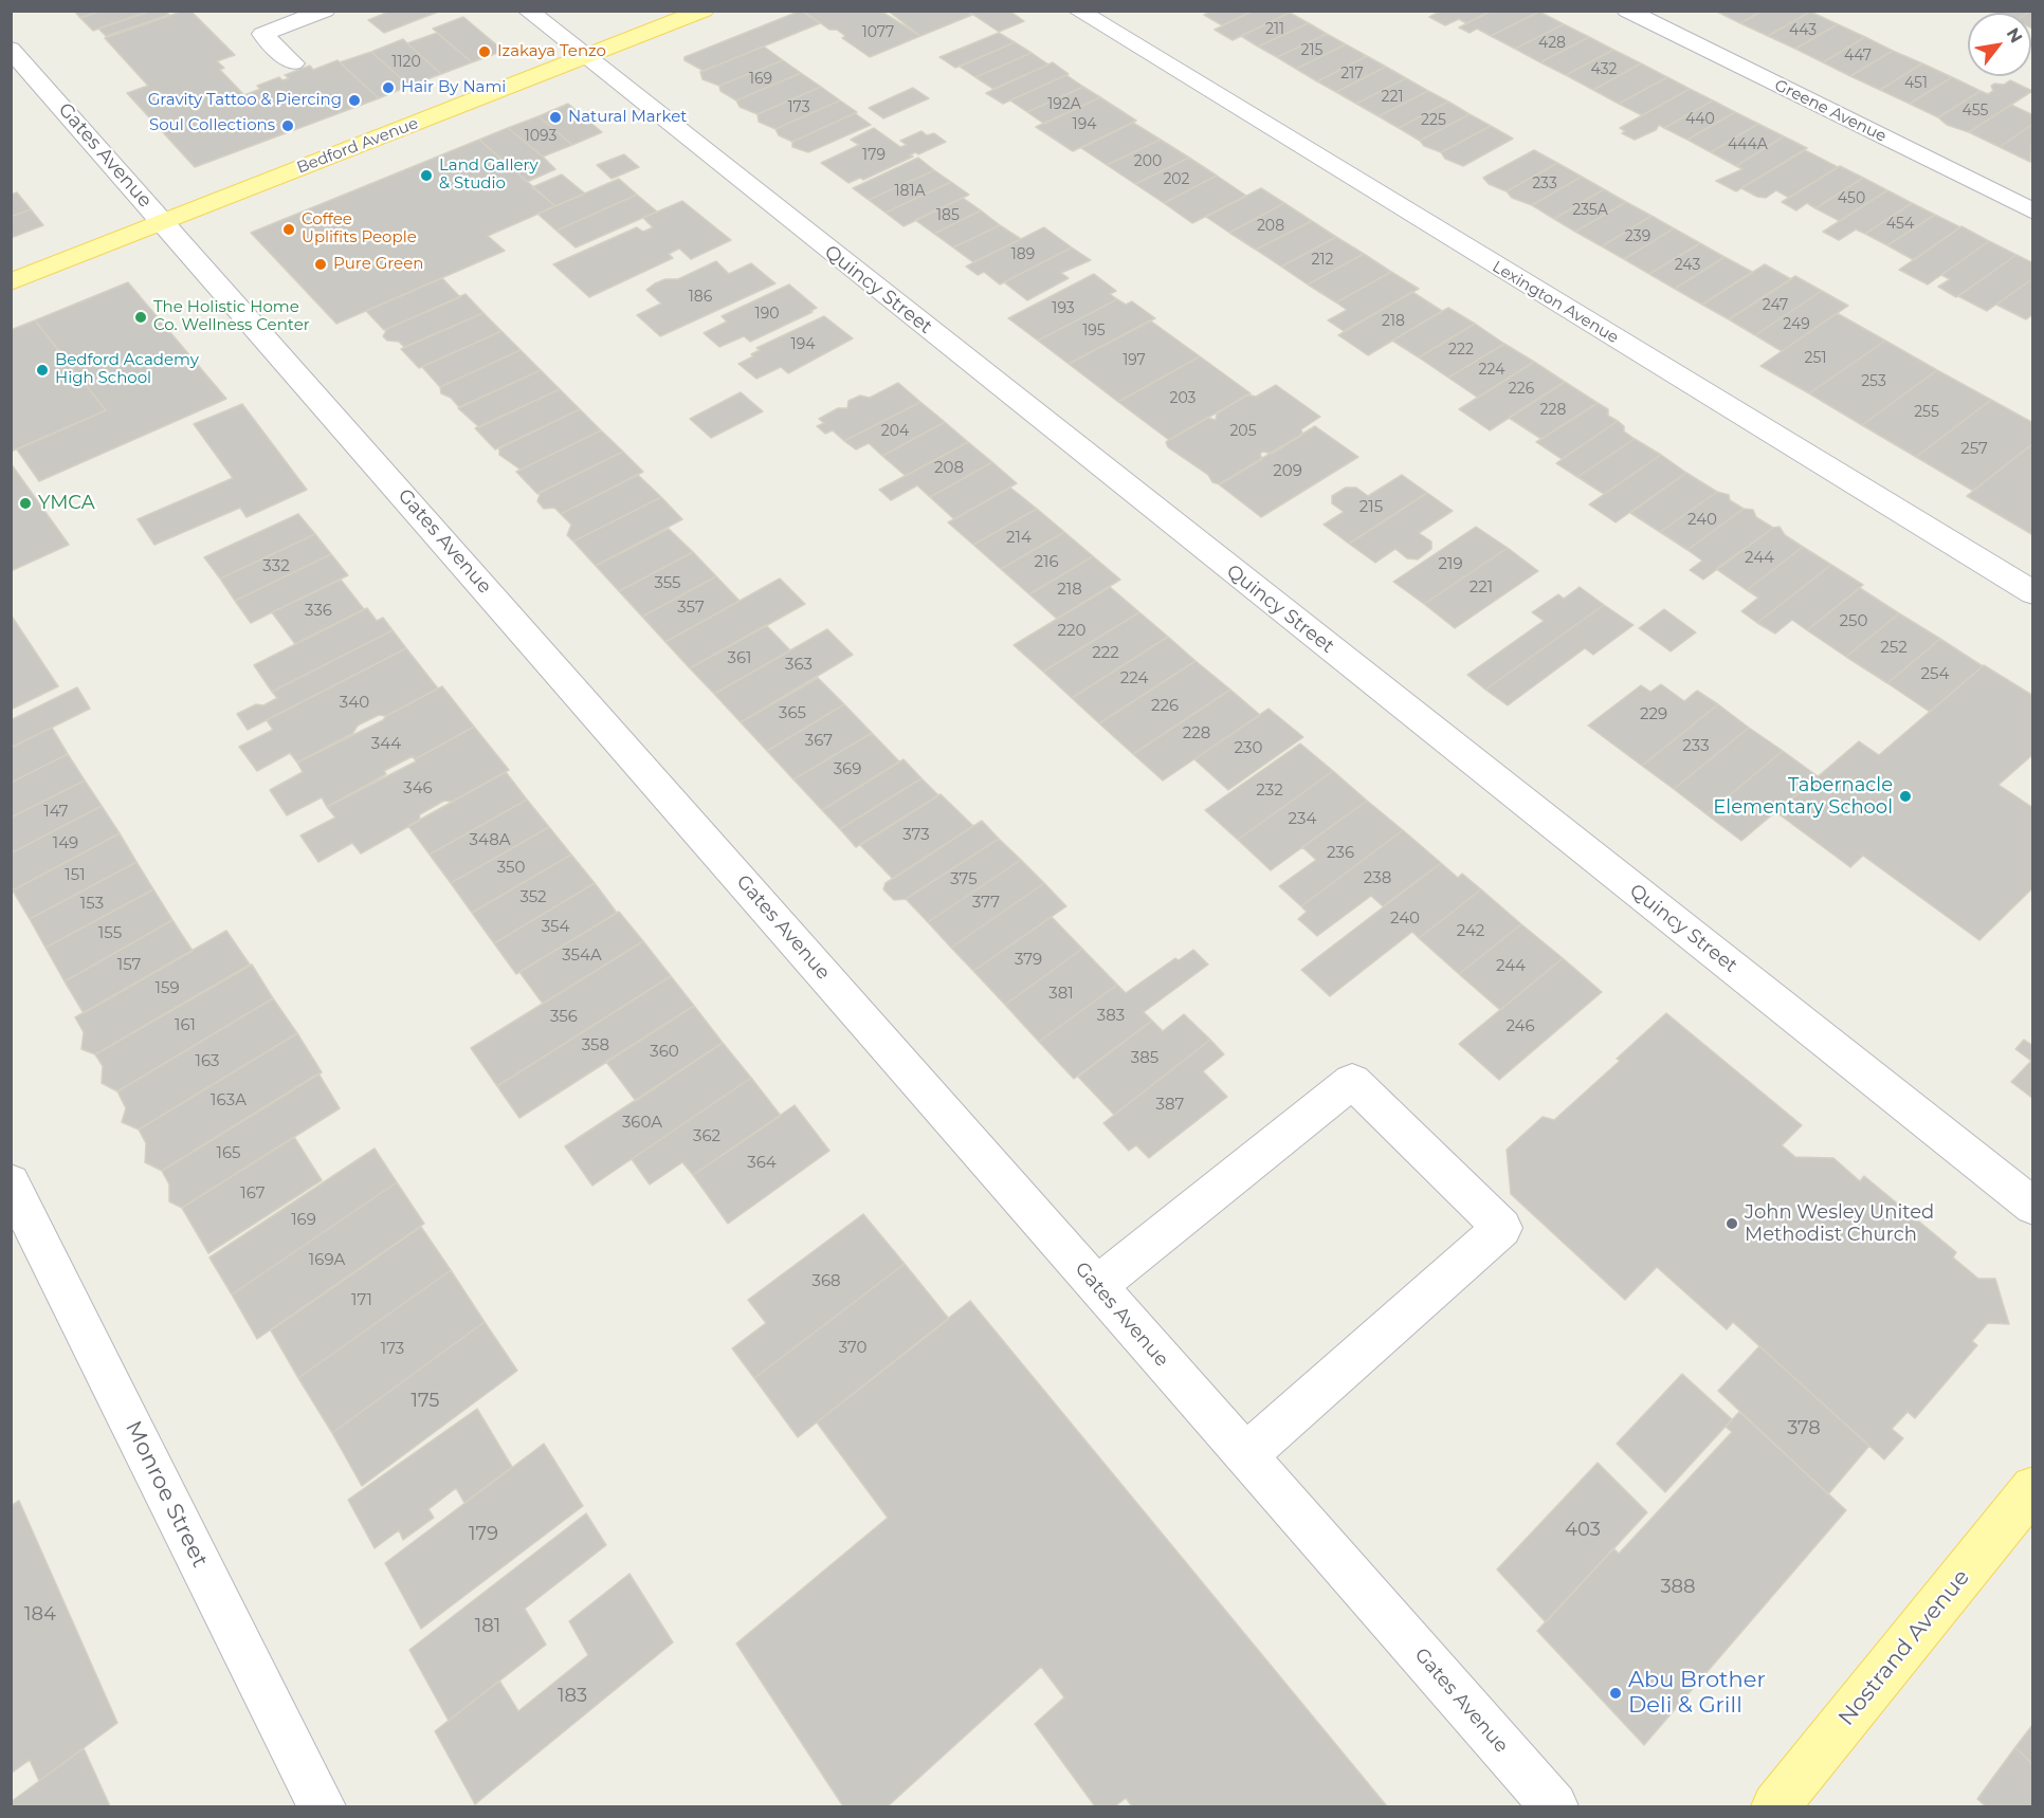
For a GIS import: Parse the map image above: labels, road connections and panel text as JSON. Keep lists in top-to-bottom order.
{
  "streets": {
    "main road": ["Bedford Avenue", "Nostrand Avenue"],
    "street": [
      "Greene Avenue",
      "Gates Avenue",
      "Quincy Street",
      "Lexington Avenue",
      "Monroe Street"
    ]
  },
  "crossings": [
    ["Bedford Avenue", "Gates Avenue"],
    ["Bedford Avenue", "Quincy Street"]
  ],
  "places": [
    "Izakaya Tenzo",
    "Hair By Nami",
    "Gravity Tattoo & Piercing",
    "Natural Market",
    "Soul Collections",
    "Land Gallery & Studio",
    "Coffee Uplifits People",
    "Pure Green",
    "The Holistic Home Co. Wellness Center",
    "Bedford Academy High School",
    "YMCA",
    "Tabernacle Elementary School",
    "John Wesley United Methodist Church",
    "Abu Brother Deli & Grill"
  ],
  "house_numbers": [
    "211",
    "443",
    "1077",
    "428",
    "215",
    "447",
    "1120",
    "432",
    "217",
    "169",
    "451",
    "221",
    "192A",
    "173",
    "455",
    "440",
    "225",
    "194",
    "1093",
    "444A",
    "179",
    "200",
    "202",
    "233",
    "181A",
    "450",
    "235A",
    "185",
    "454",
    "208",
    "239",
    "189",
    "212",
    "243",
    "186",
    "247",
    "193",
    "190",
    "218",
    "249",
    "195",
    "194",
    "222",
    "251",
    "197",
    "224",
    "253",
    "226",
    "203",
    "228",
    "255",
    "204",
    "205",
    "257",
    "208",
    "209",
    "215",
    "240",
    "214",
    "244",
    "216",
    "219",
    "332",
    "355",
    "221",
    "218",
    "357",
    "336",
    "250",
    "220",
    "252",
    "222",
    "361",
    "363",
    "254",
    "224",
    "340",
    "226",
    "365",
    "229",
    "228",
    "367",
    "344",
    "233",
    "230",
    "369",
    "346",
    "232",
    "147",
    "234",
    "373",
    "348A",
    "149",
    "236",
    "350",
    "151",
    "238",
    "375",
    "352",
    "377",
    "153",
    "240",
    "354",
    "242",
    "155",
    "354A",
    "379",
    "157",
    "244",
    "159",
    "381",
    "383",
    "356",
    "161",
    "246",
    "358",
    "360",
    "385",
    "163",
    "163A",
    "387",
    "360A",
    "362",
    "165",
    "364",
    "167",
    "169",
    "169A",
    "368",
    "171",
    "370",
    "173",
    "175",
    "378",
    "403",
    "179",
    "388",
    "184",
    "181",
    "183"
  ],
  "north": "top right"
}
